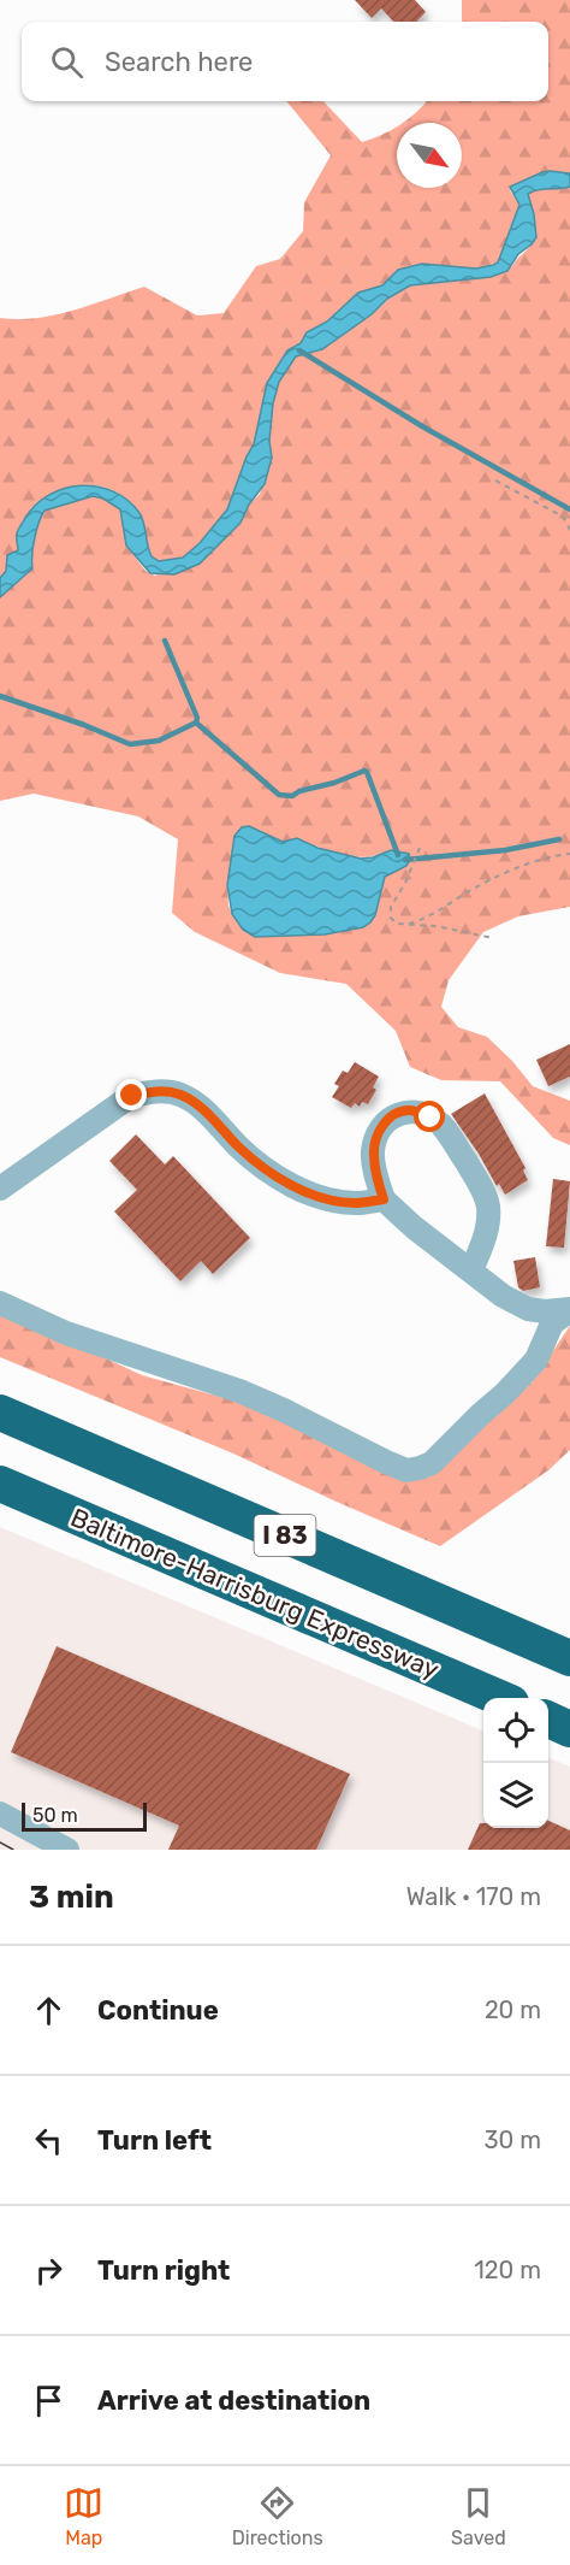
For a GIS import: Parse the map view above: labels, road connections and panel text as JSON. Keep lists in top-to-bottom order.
{
  "streets": {
    "highway": ["I 83", "Baltimore-Harrisburg Expressway"]
  },
  "scale_bar": "50 m",
  "north": "bottom right",
  "page": {
    "search": "Search here",
    "scale": "50 m",
    "heading": ["3 min", "Walk · 170 m"],
    "list": [
      ["Continue", "20 m"],
      ["Turn left", "30 m"],
      ["Turn right", "120 m"],
      "Arrive at destination"
    ],
    "nav": ["Map", "Directions", "Saved"]
  }
}
